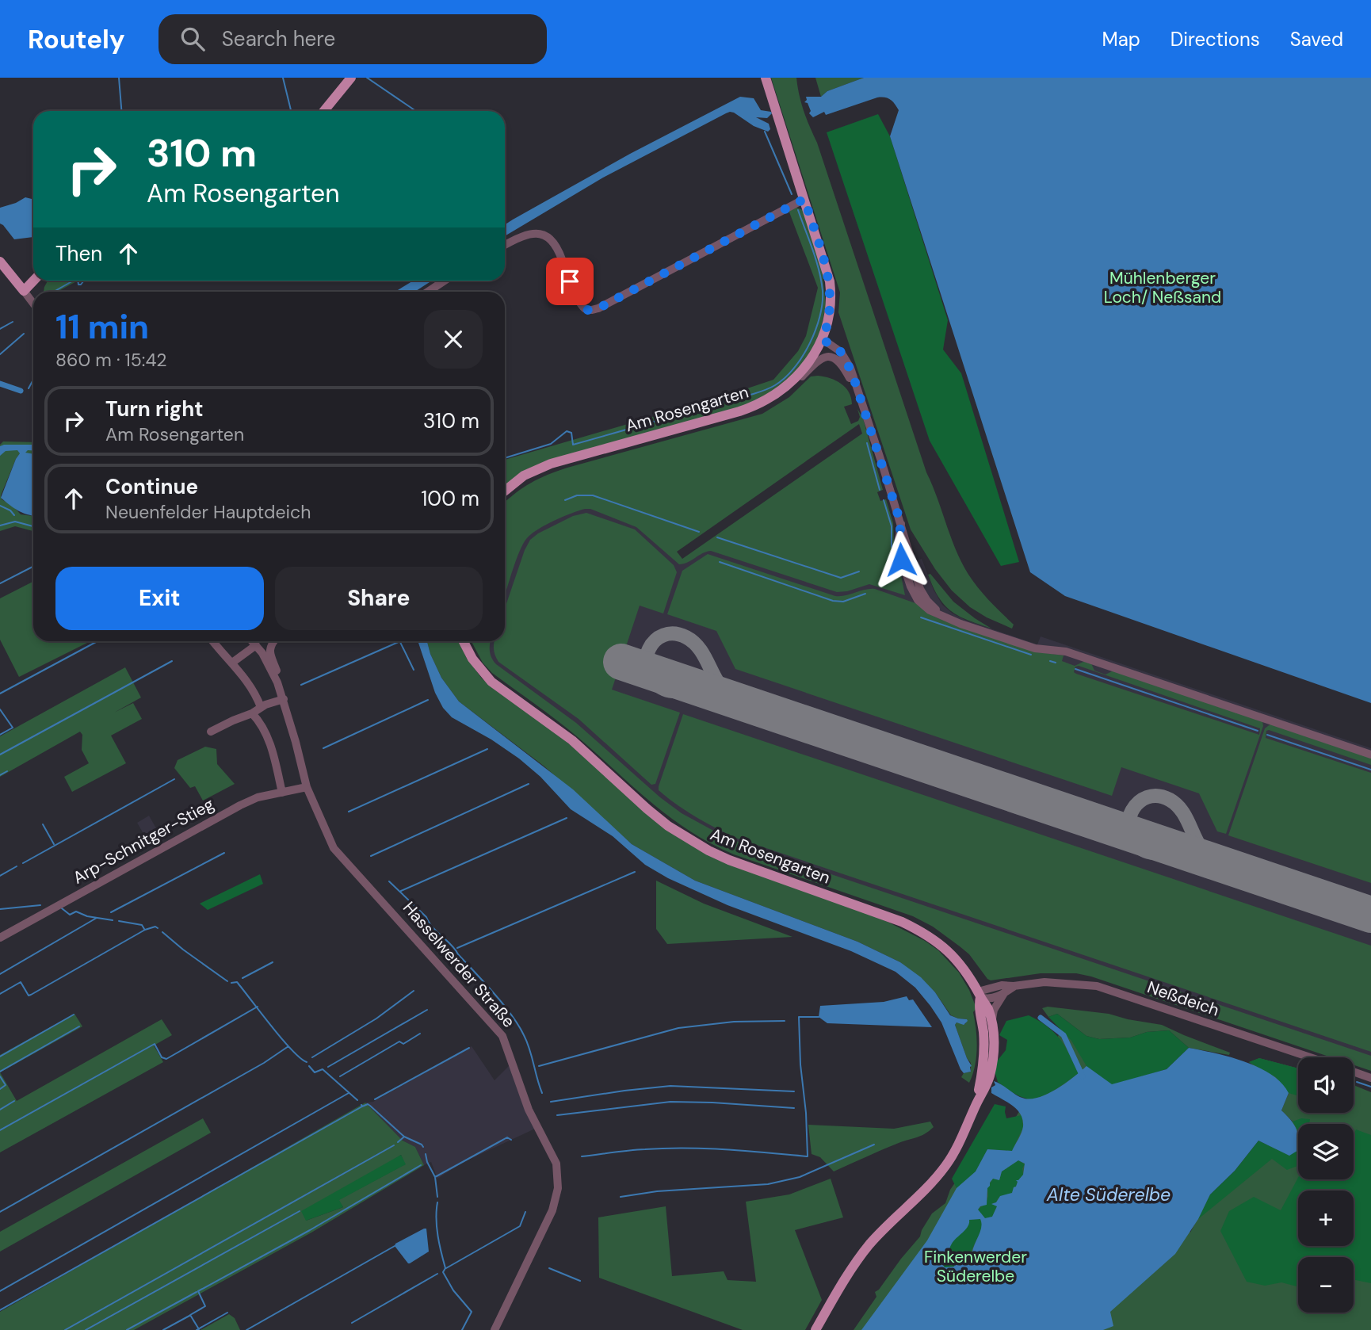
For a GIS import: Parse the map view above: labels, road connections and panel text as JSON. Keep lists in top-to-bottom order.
{
  "streets": {
    "main road": ["Am Rosengarten"],
    "street": ["Arp-Schnitger-Stieg", "Hasselwerder Straße", "Neßdeich"]
  },
  "crossings": [
    ["Am Rosengarten", "Neßdeich"],
    ["Arp-Schnitger-Stieg", "Hasselwerder Straße"]
  ],
  "water": ["Alte Süderelbe"],
  "parks": ["Mühlenberger Loch/ Neßsand", "Finkenwerder Süderelbe"],
  "page": {
    "header": "Routely",
    "search": "Search here",
    "nav": ["Map", "Directions", "Saved"],
    "turn": ["310 m", "Am Rosengarten"],
    "then": "Then",
    "heading": ["11 min", "860 m · 15:42"],
    "list": [
      {
        "name": "Turn right",
        "note": "Am Rosengarten",
        "value": "310 m"
      },
      {
        "name": "Continue",
        "note": "Neuenfelder Hauptdeich",
        "value": "100 m"
      }
    ],
    "buttons": ["Exit", "Share"],
    "map_buttons": ["+", "−"]
  }
}
